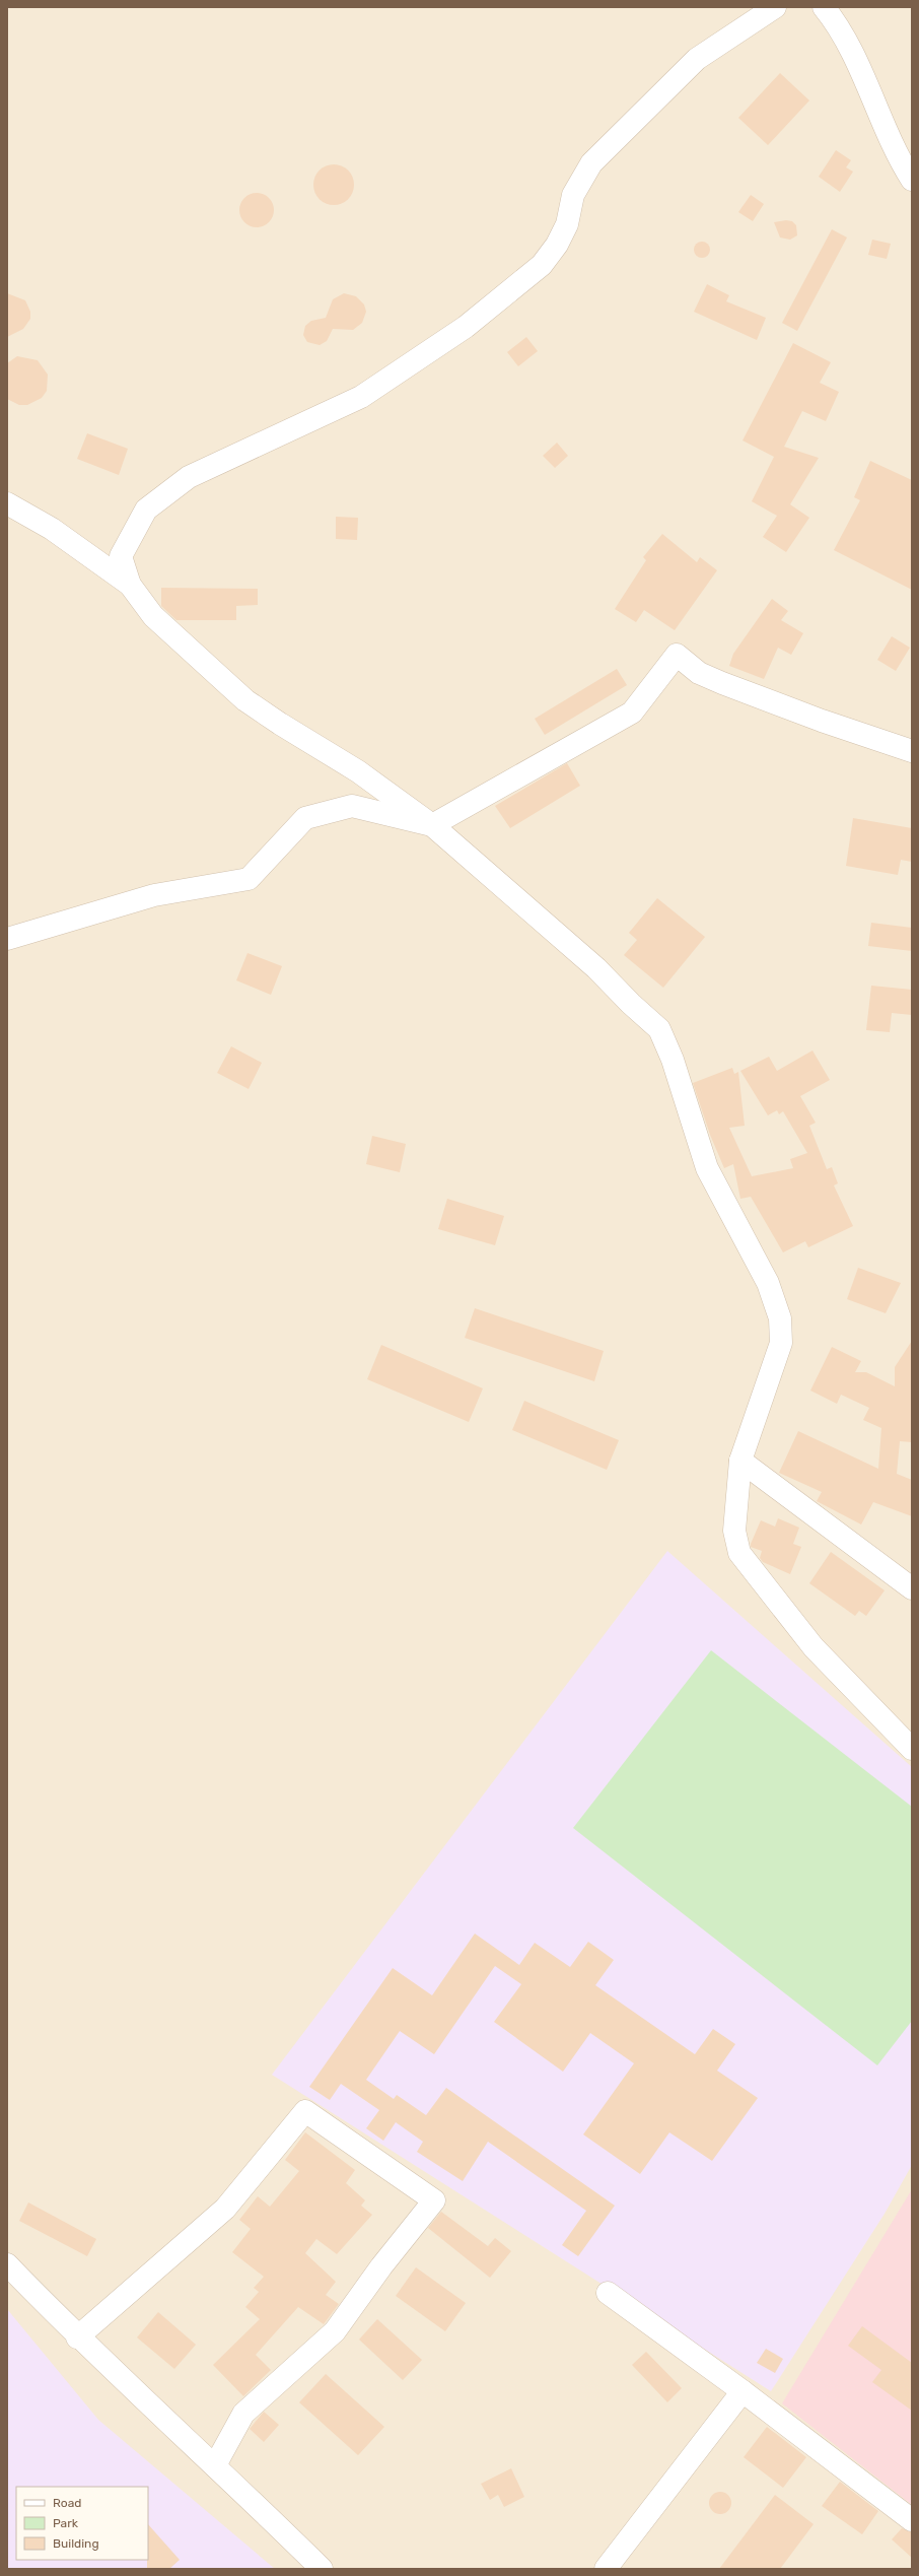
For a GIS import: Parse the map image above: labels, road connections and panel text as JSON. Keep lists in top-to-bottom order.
{
  "legend": ["Road", "Park", "Building"]
}
